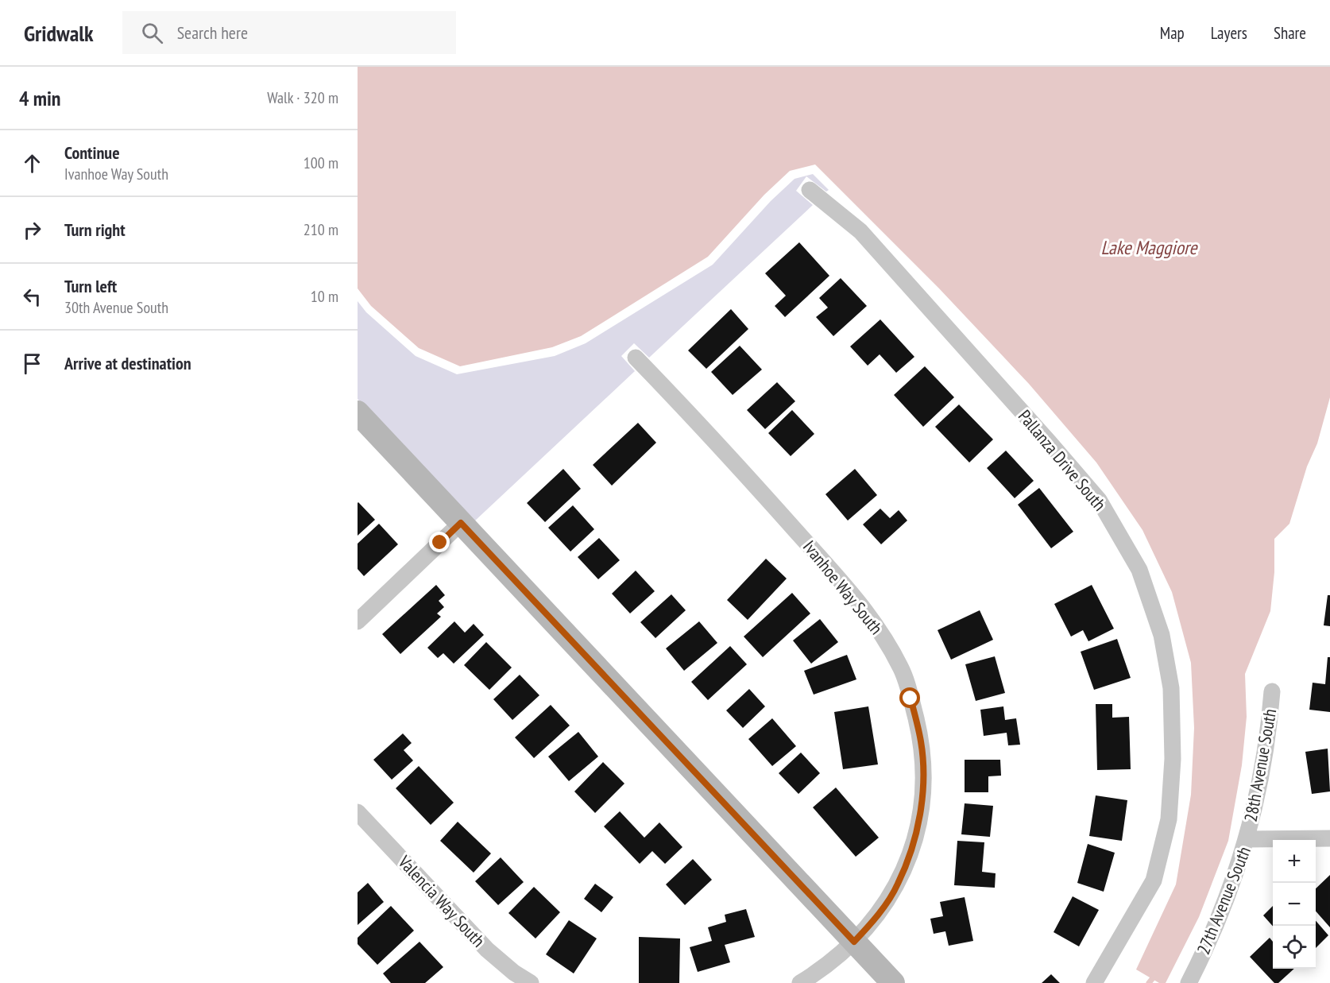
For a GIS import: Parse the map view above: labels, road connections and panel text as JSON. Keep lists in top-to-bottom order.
{
  "streets": {
    "street": [
      "Pallanza Drive South",
      "Ivanhoe Way South",
      "28th Avenue South",
      "27th Avenue South",
      "Valencia Way South"
    ]
  },
  "crossings": [
    ["28th Avenue South", "27th Avenue South"]
  ],
  "water": ["Lake Maggiore"],
  "page": {
    "header": "Gridwalk",
    "search": "Search here",
    "nav": ["Map", "Layers", "Share"],
    "heading": ["4 min", "Walk · 320 m"],
    "list": [
      ["Continue", "Ivanhoe Way South", "100 m"],
      ["Turn right", "210 m"],
      ["Turn left", "30th Avenue South", "10 m"],
      "Arrive at destination"
    ],
    "map_buttons": ["+", "−"]
  }
}
